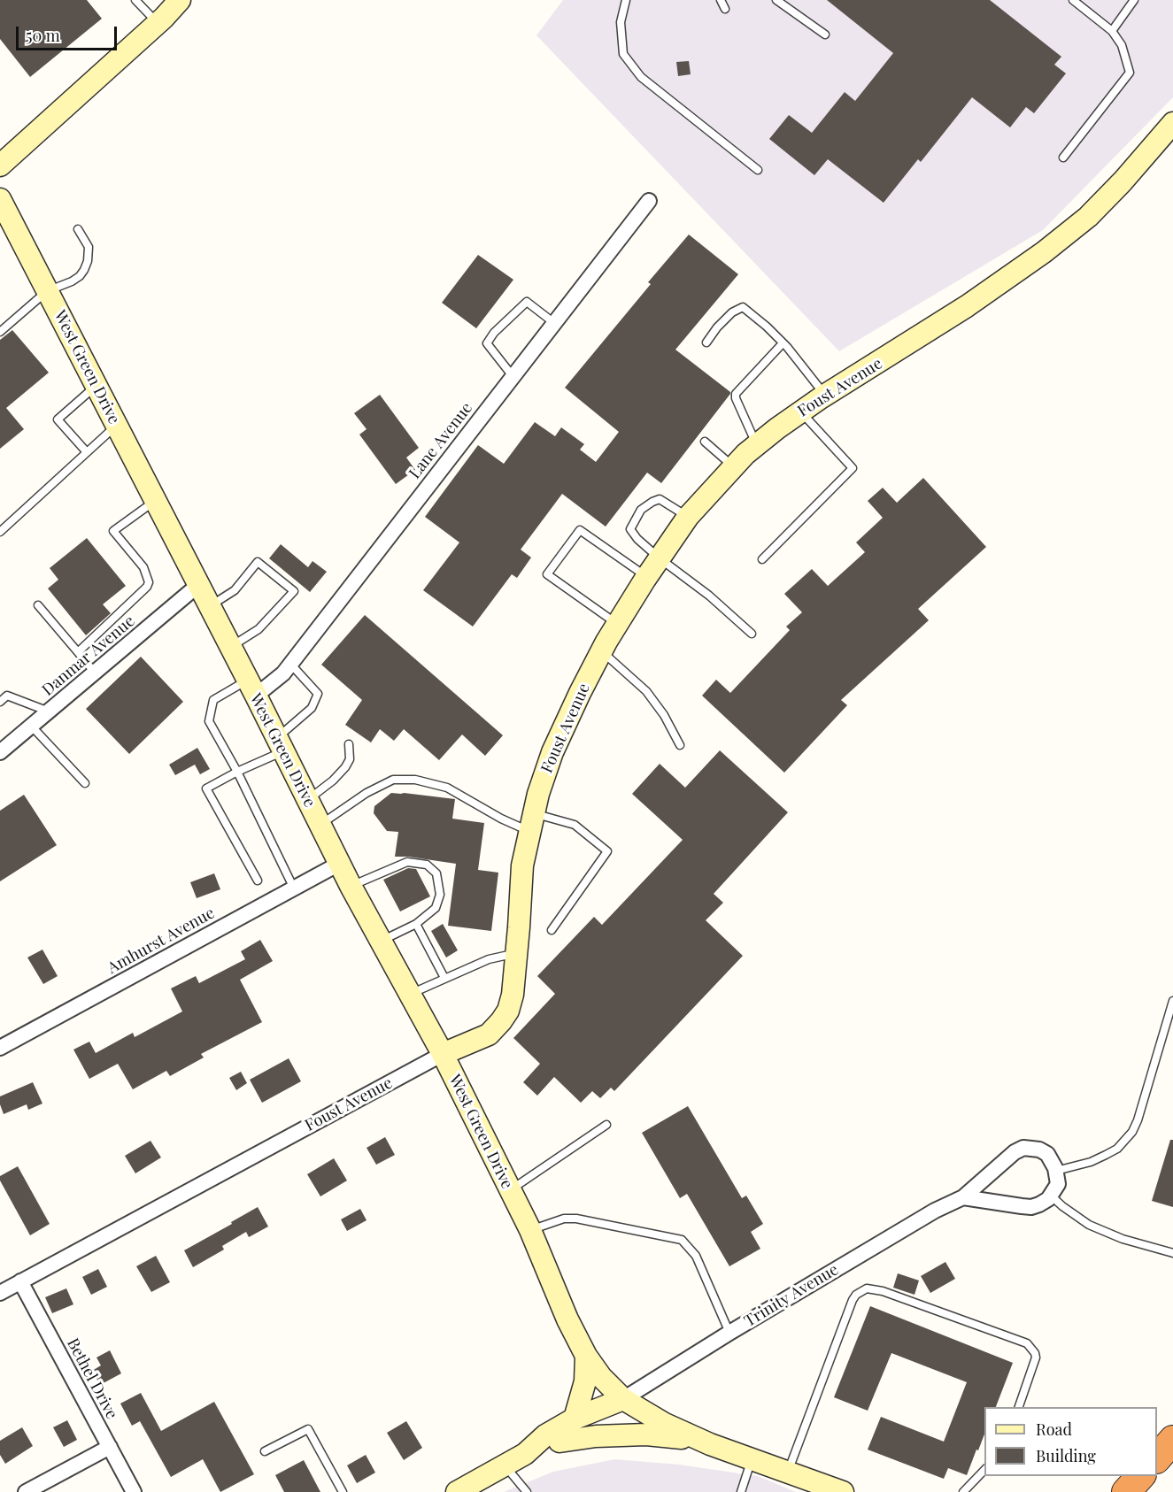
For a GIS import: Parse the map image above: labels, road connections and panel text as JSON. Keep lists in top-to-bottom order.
{
  "streets": {
    "main road": ["West Green Drive", "Foust Avenue", "Trinity Avenue"],
    "street": [
      "Lane Avenue",
      "Danmar Avenue",
      "Amhurst Avenue",
      "Bethel Drive"
    ]
  },
  "crossings": [
    ["West Green Drive", "Foust Avenue"],
    ["West Green Drive", "Lane Avenue"],
    ["West Green Drive", "Danmar Avenue"],
    ["West Green Drive", "Amhurst Avenue"],
    ["West Green Drive", "Trinity Avenue"],
    ["Foust Avenue", "Bethel Drive"]
  ],
  "legend": ["Road", "Building"],
  "scale_bar": "50 m"
}
